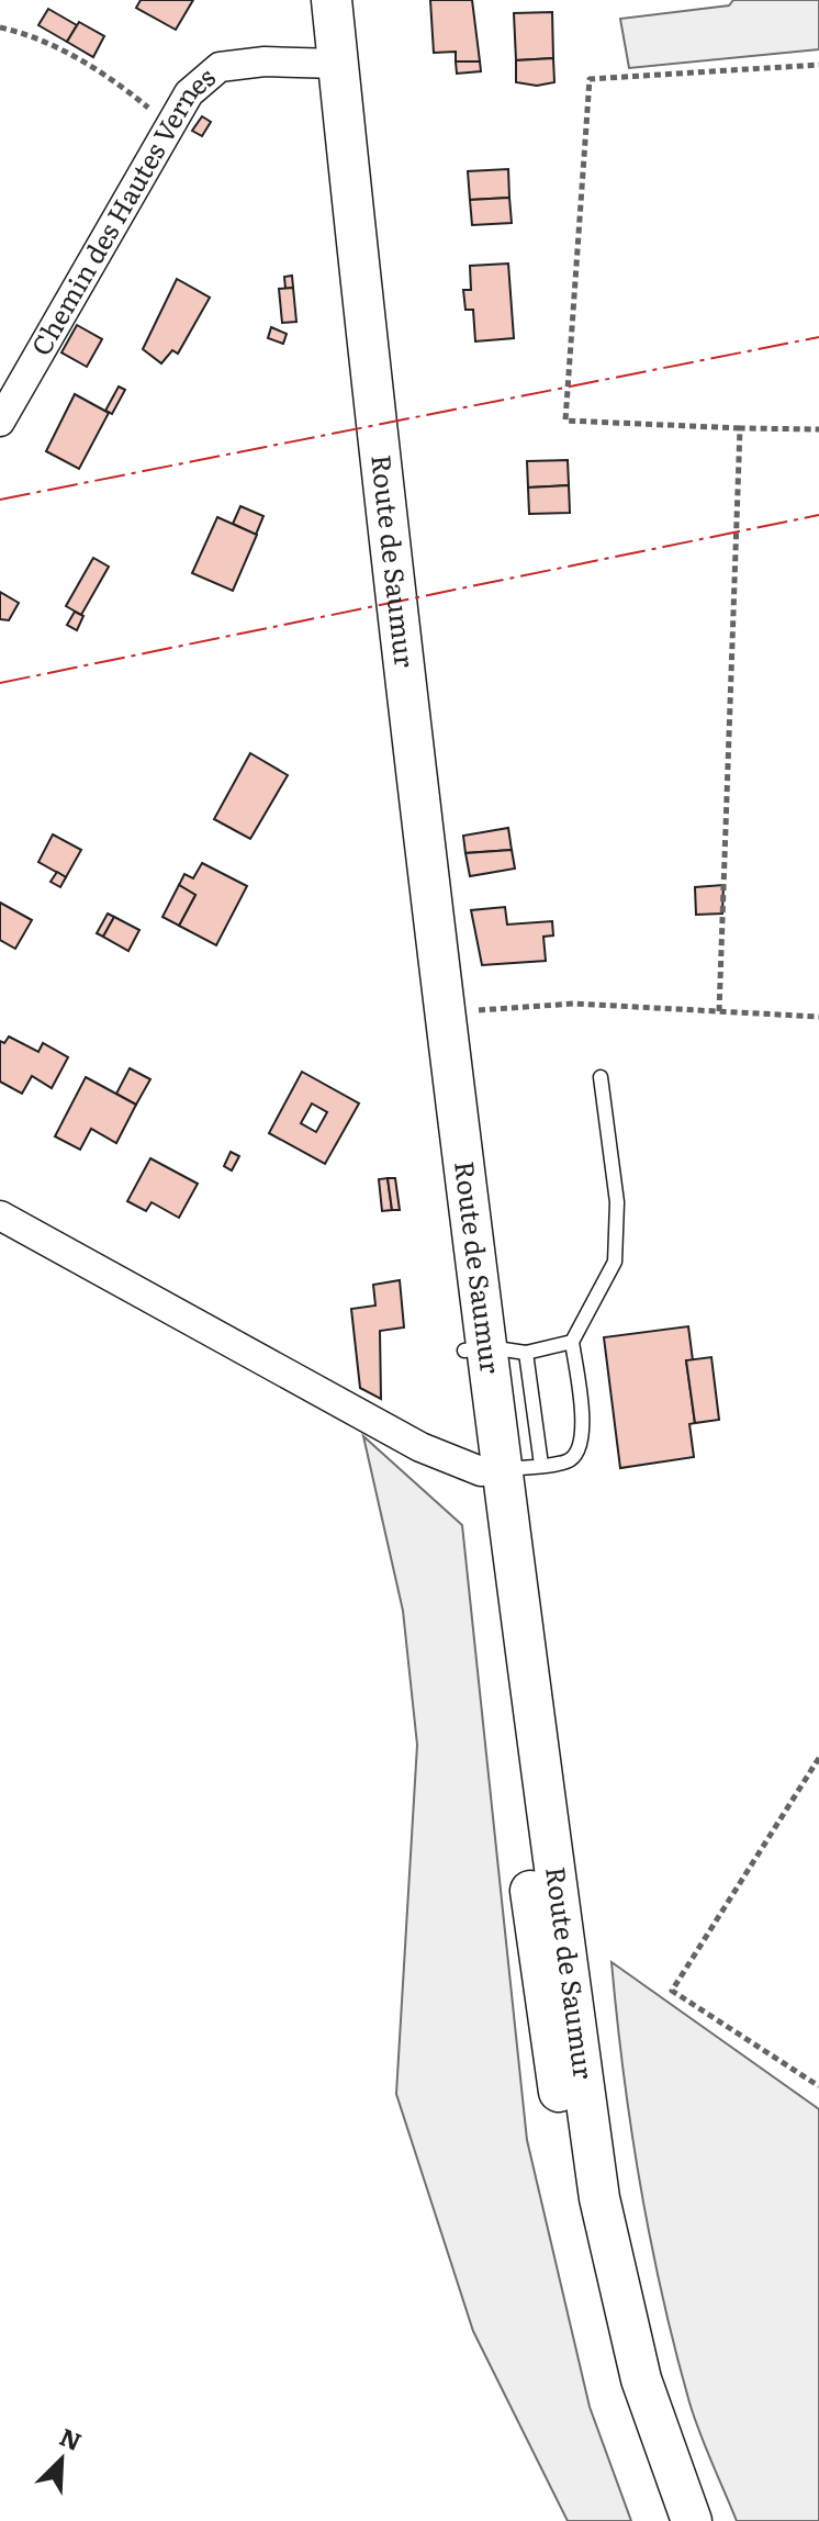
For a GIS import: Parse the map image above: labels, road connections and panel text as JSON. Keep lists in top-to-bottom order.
{
  "streets": {
    "main road": ["Route de Saumur"],
    "street": ["Chemin des Hautes Vernes"]
  },
  "crossings": [
    ["Chemin des Hautes Vernes", "Route de Saumur"]
  ],
  "north": "top right"
}
